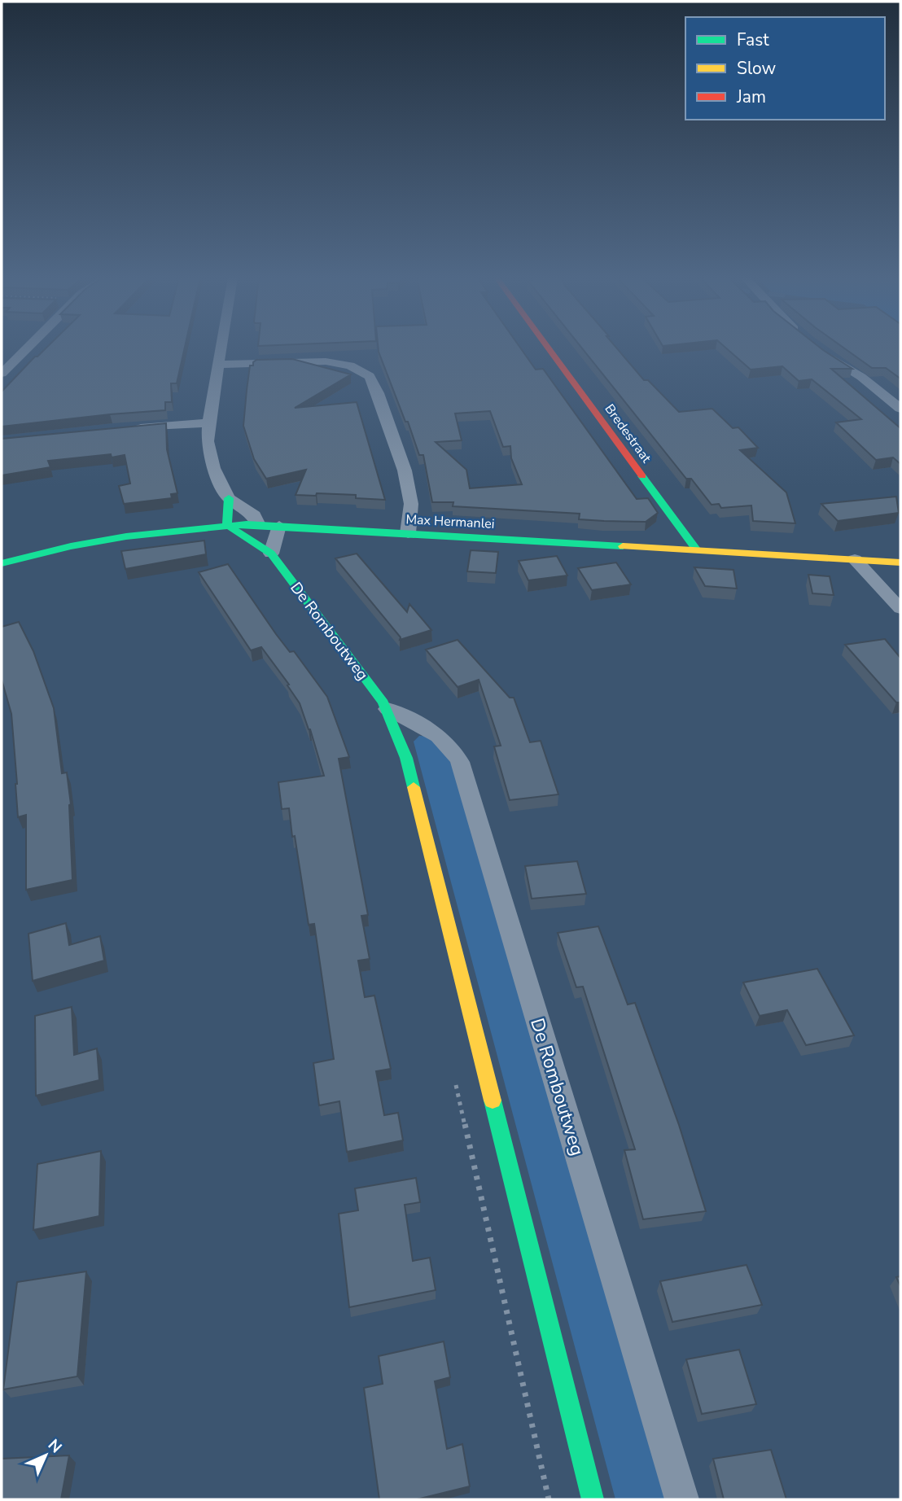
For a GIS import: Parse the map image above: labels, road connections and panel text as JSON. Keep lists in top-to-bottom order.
{
  "streets": {
    "street": ["Bredestraat", "Max Hermanlei", "De Romboutweg"]
  },
  "crossings": [
    ["Bredestraat", "Max Hermanlei"],
    ["Max Hermanlei", "De Romboutweg"]
  ],
  "legend": ["Fast", "Slow", "Jam"],
  "north": "top right"
}
